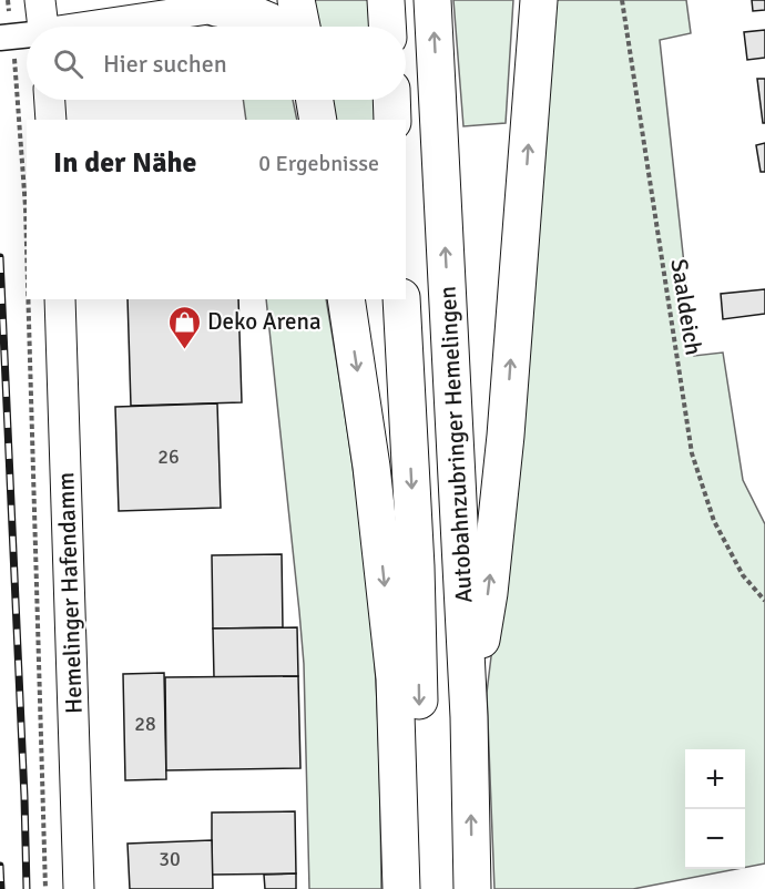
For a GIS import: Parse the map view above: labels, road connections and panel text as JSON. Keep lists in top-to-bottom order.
{
  "streets": {
    "highway": ["Autobahnzubringer Hemelingen"],
    "street": ["Hemelinger Hafendamm"],
    "path": ["Saaldeich"]
  },
  "places": {
    "shop": ["Deko Arena"]
  },
  "house_numbers": ["26", "28", "30"],
  "page": {
    "search": "Hier suchen",
    "heading": ["In der Nähe", "0 Ergebnisse"],
    "map_buttons": ["+", "−"]
  }
}
